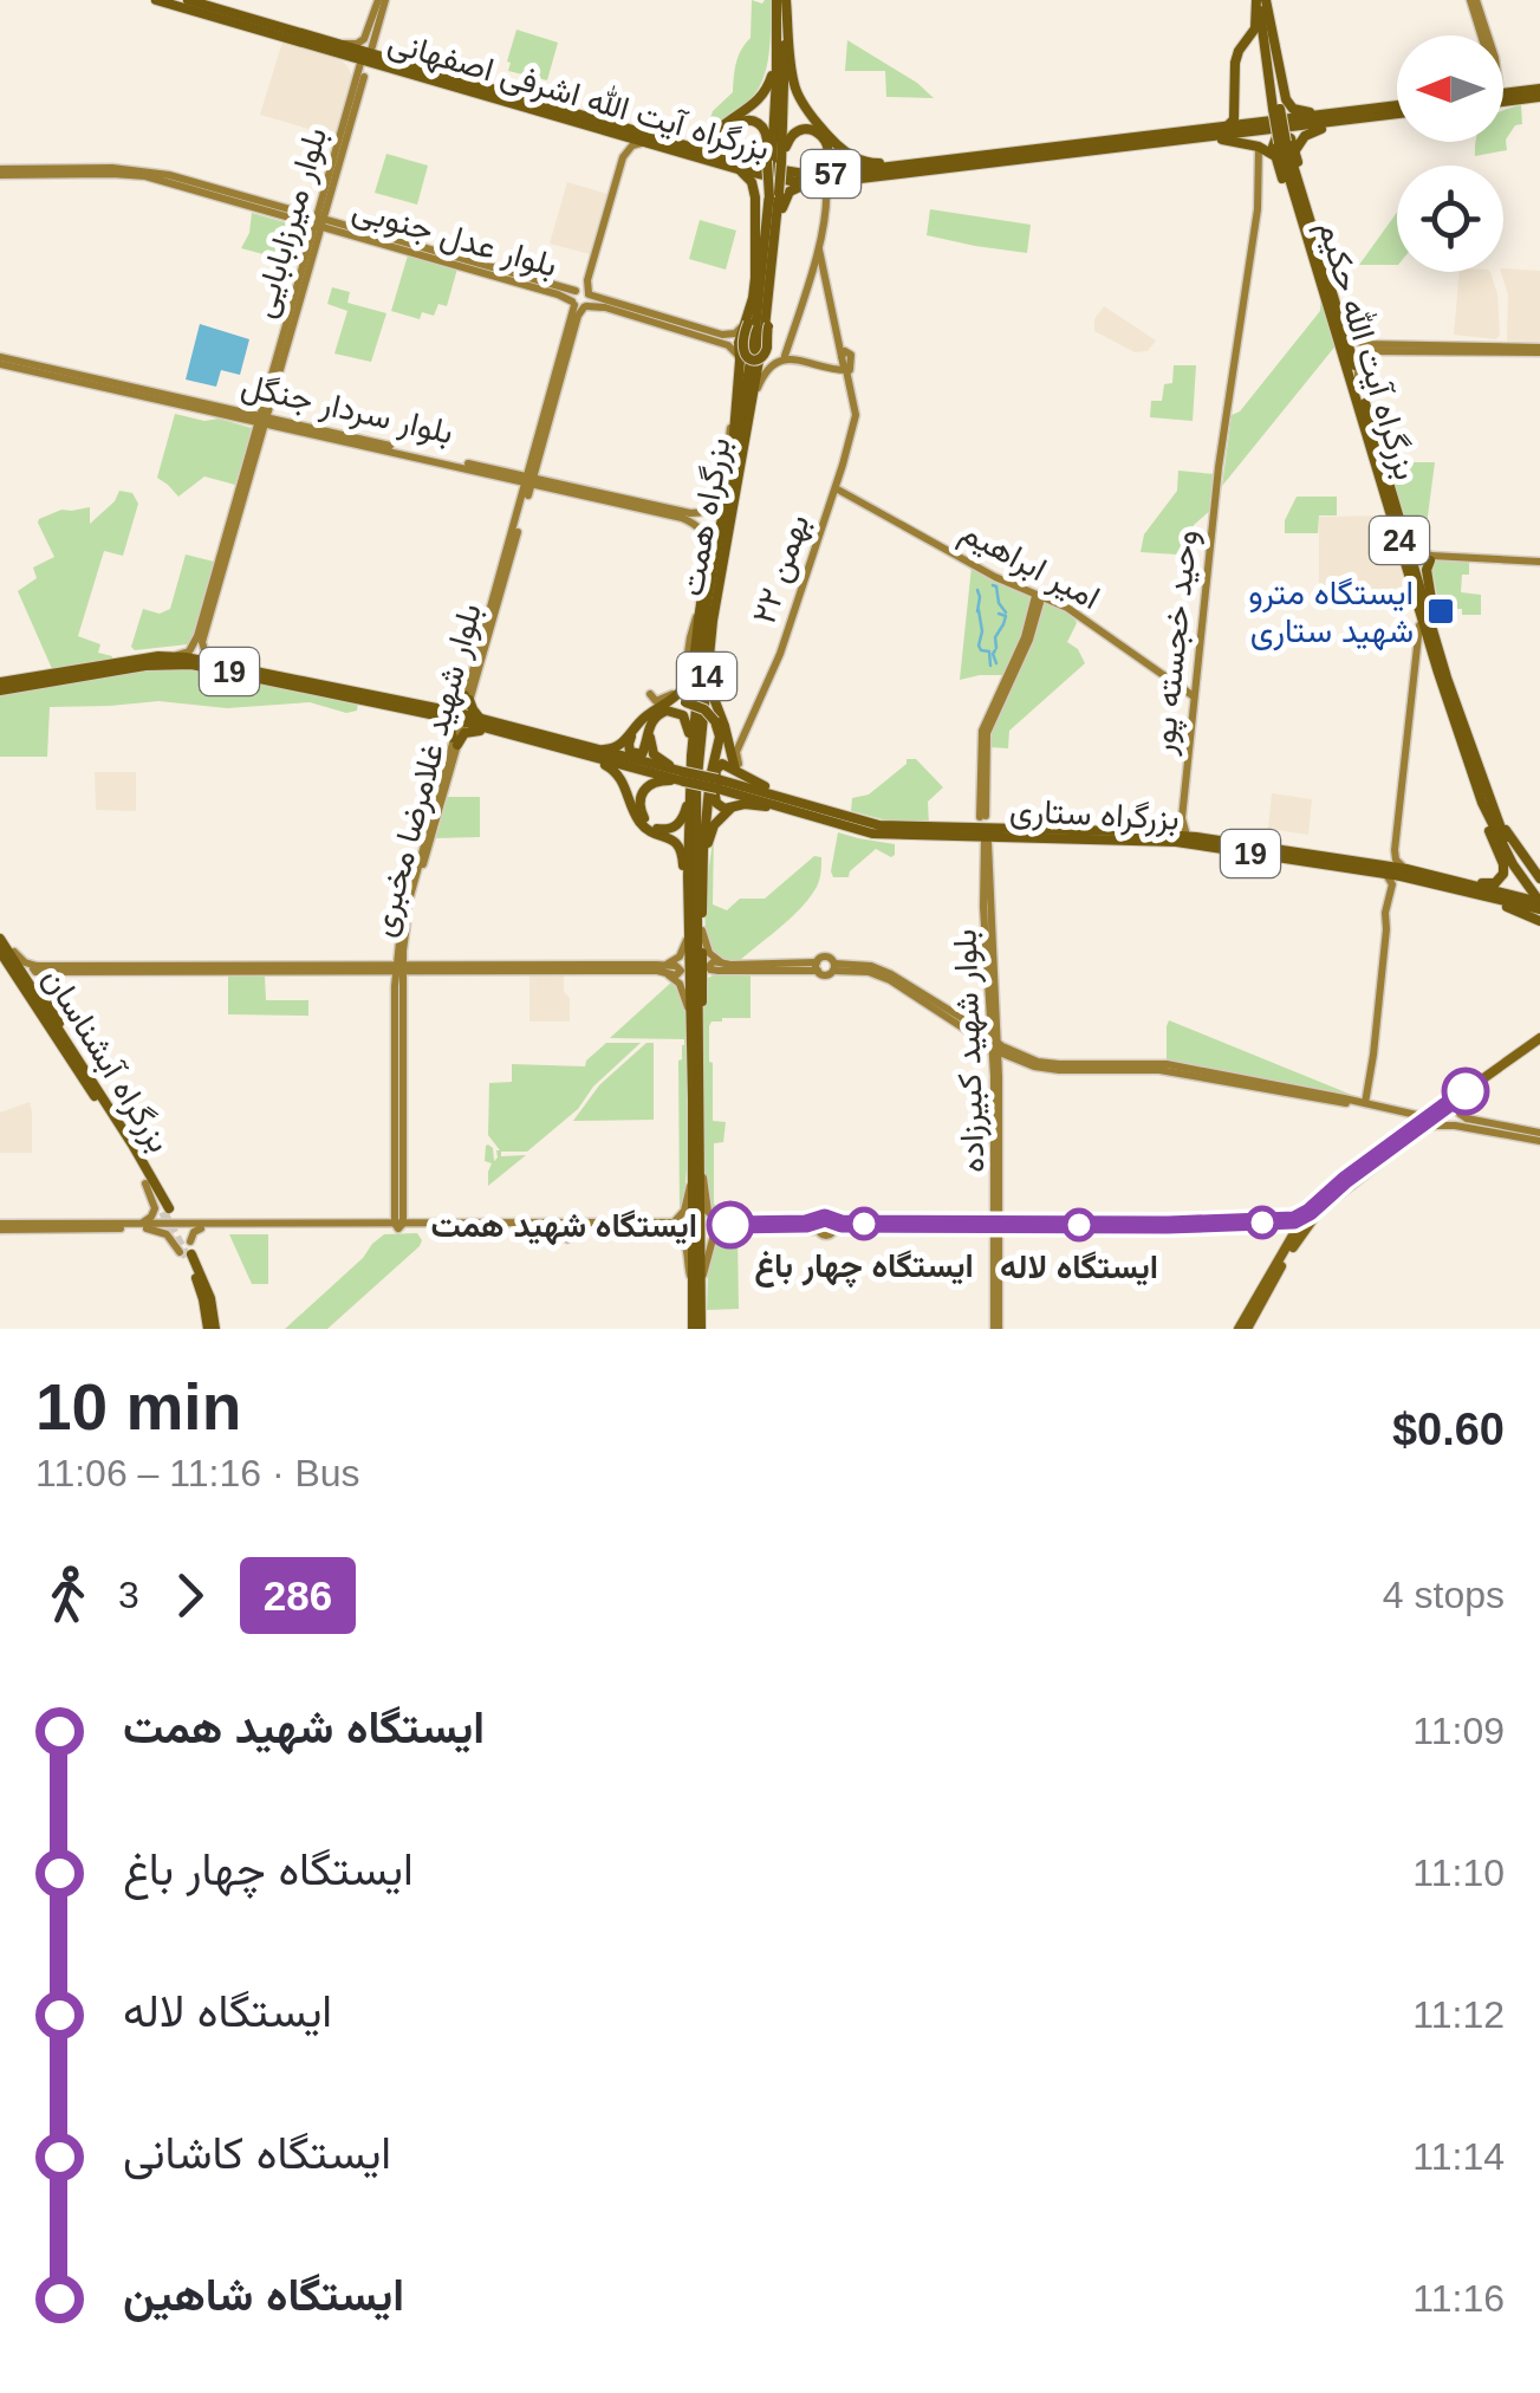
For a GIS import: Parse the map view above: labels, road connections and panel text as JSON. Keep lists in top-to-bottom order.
{
  "streets": {
    "highway": [
      "بزرگراه آیت الله اشرفی اصفهانی",
      "57",
      "بزرگراه آیت الله حکیم",
      "بزرگراه همت",
      "24",
      "19",
      "14",
      "بزرگراه ستاری",
      "بزرگراه آبشناسان"
    ],
    "main road": [
      "بلوار میرزابابایی",
      "بلوار عدل جنوبی",
      "بلوار سردار جنگل",
      "امیر ابراهیم",
      "۲۲ بهمن",
      "وحید خجسته پور",
      "بلوار شهید غلامرضا مخبری",
      "بلوار شهید کبیرزاده"
    ]
  },
  "crossings": [
    ["بزرگراه آیت الله اشرفی اصفهانی", "57"],
    ["بزرگراه آیت الله اشرفی اصفهانی", "بلوار میرزابابایی"],
    ["بزرگراه آیت الله اشرفی اصفهانی", "بلوار عدل جنوبی"],
    ["بزرگراه آیت الله اشرفی اصفهانی", "بزرگراه همت"],
    ["بلوار میرزابابایی", "بلوار عدل جنوبی"],
    ["بلوار میرزابابایی", "بلوار سردار جنگل"],
    ["بلوار عدل جنوبی", "بلوار سردار جنگل"],
    ["بلوار عدل جنوبی", "بلوار شهید غلامرضا مخبری"],
    ["بزرگراه آیت الله حکیم", "بزرگراه ستاری"],
    ["بلوار سردار جنگل", "بلوار شهید غلامرضا مخبری"],
    ["امیر ابراهیم", "۲۲ بهمن"],
    ["امیر ابراهیم", "وحید خجسته پور"],
    ["19", "بلوار شهید غلامرضا مخبری"],
    ["19", "بزرگراه ستاری"]
  ],
  "places": {
    "transit": ["ایستگاه مترو شهید ستاری"],
    "other": ["ایستگاه چهار باغ", "ایستگاه شهید همت", "ایستگاه لاله"]
  },
  "lines": ["bus line 286"],
  "north": "left",
  "page": {
    "heading": ["10 min", "11:06 – 11:16 · Bus", "$0.60"],
    "legs": ["3", "286", "4 stops"],
    "list": [
      {
        "name": "ایستگاه شهید همت",
        "value": "11:09"
      },
      {
        "name": "ایستگاه چهار باغ",
        "value": "11:10"
      },
      {
        "name": "ایستگاه لاله",
        "value": "11:12"
      },
      {
        "name": "ایستگاه کاشانی",
        "value": "11:14"
      },
      {
        "name": "ایستگاه شاهین",
        "value": "11:16"
      }
    ]
  }
}
